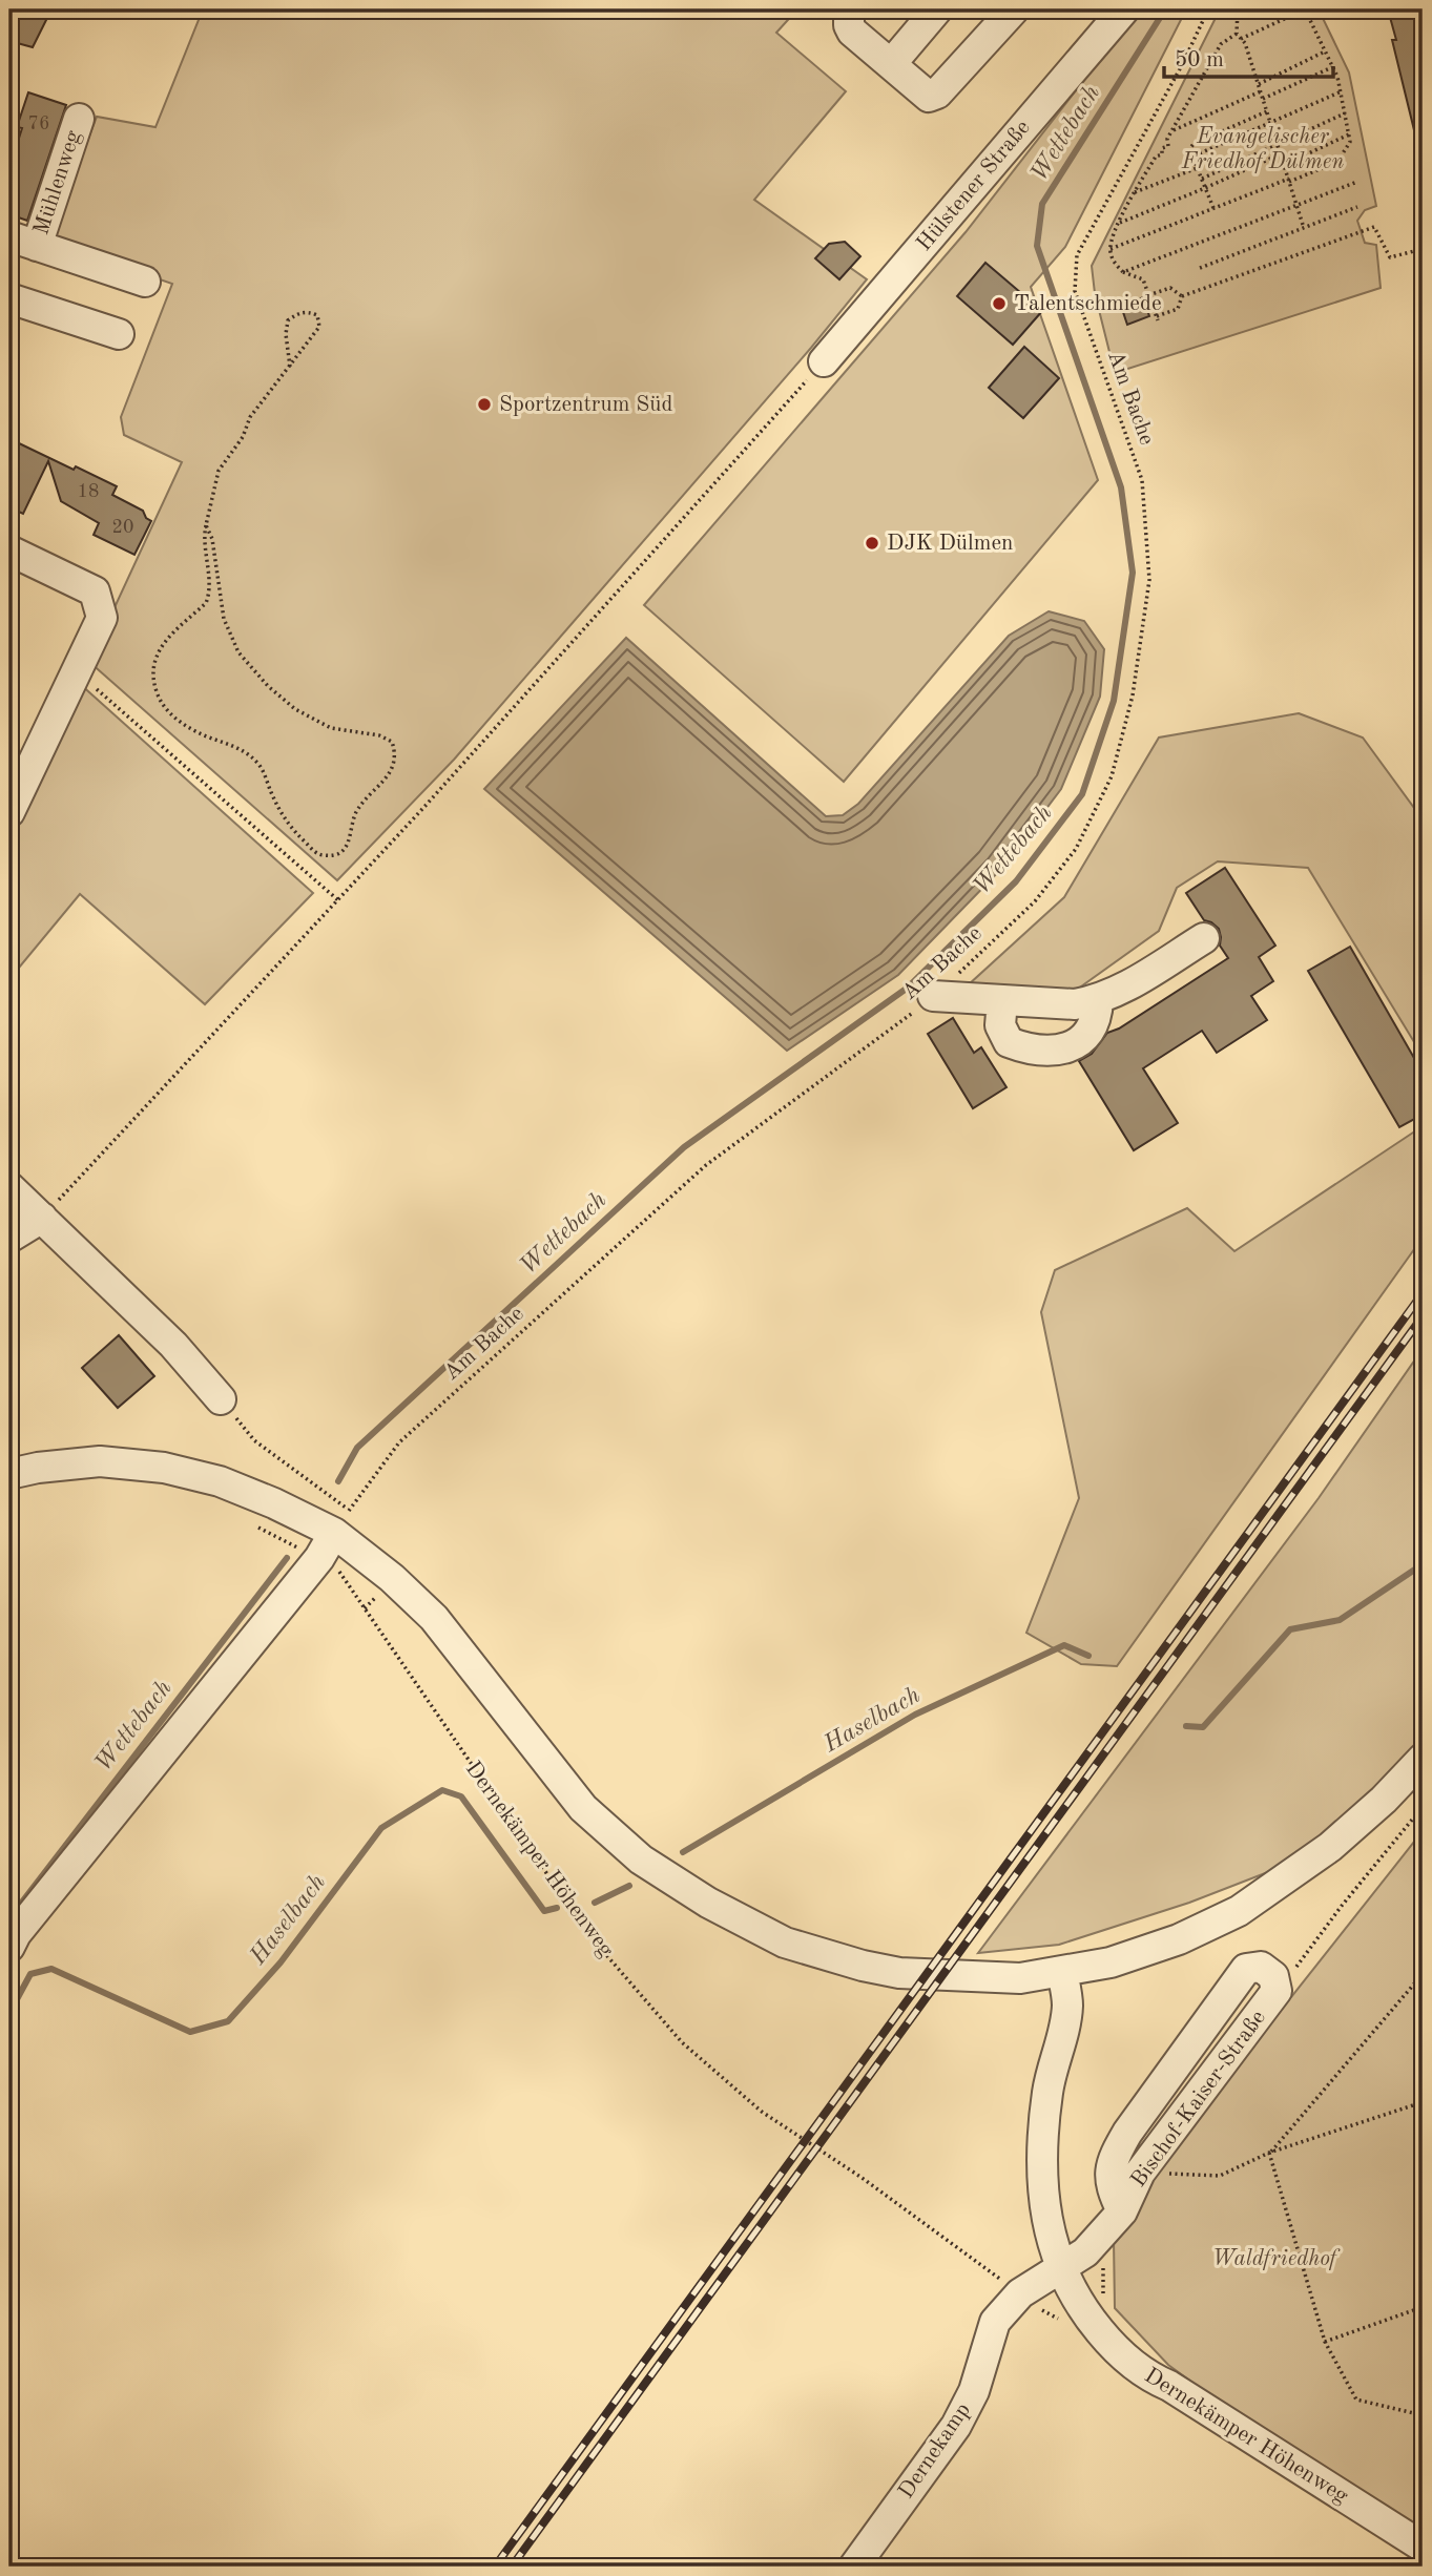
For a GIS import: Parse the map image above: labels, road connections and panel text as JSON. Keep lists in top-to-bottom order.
{
  "streets": {
    "street": [
      "Mühlenweg",
      "Hülstener Straße",
      "Dernekämper Höhenweg",
      "Bischof-Kaiser-Straße",
      "Dernekamp"
    ],
    "path": ["Am Bache"]
  },
  "crossings": [
    ["Dernekämper Höhenweg", "Bischof-Kaiser-Straße"],
    ["Dernekämper Höhenweg", "Dernekamp"],
    ["Bischof-Kaiser-Straße", "Dernekamp"]
  ],
  "water": ["Wettebach", "Haselbach"],
  "parks": ["Evangelischer Friedhof Dülmen", "Waldfriedhof"],
  "places": ["Talentschmiede", "Sportzentrum Süd", "DJK Dülmen"],
  "house_numbers": ["76", "18", "20"],
  "scale_bar": "50 m"
}
